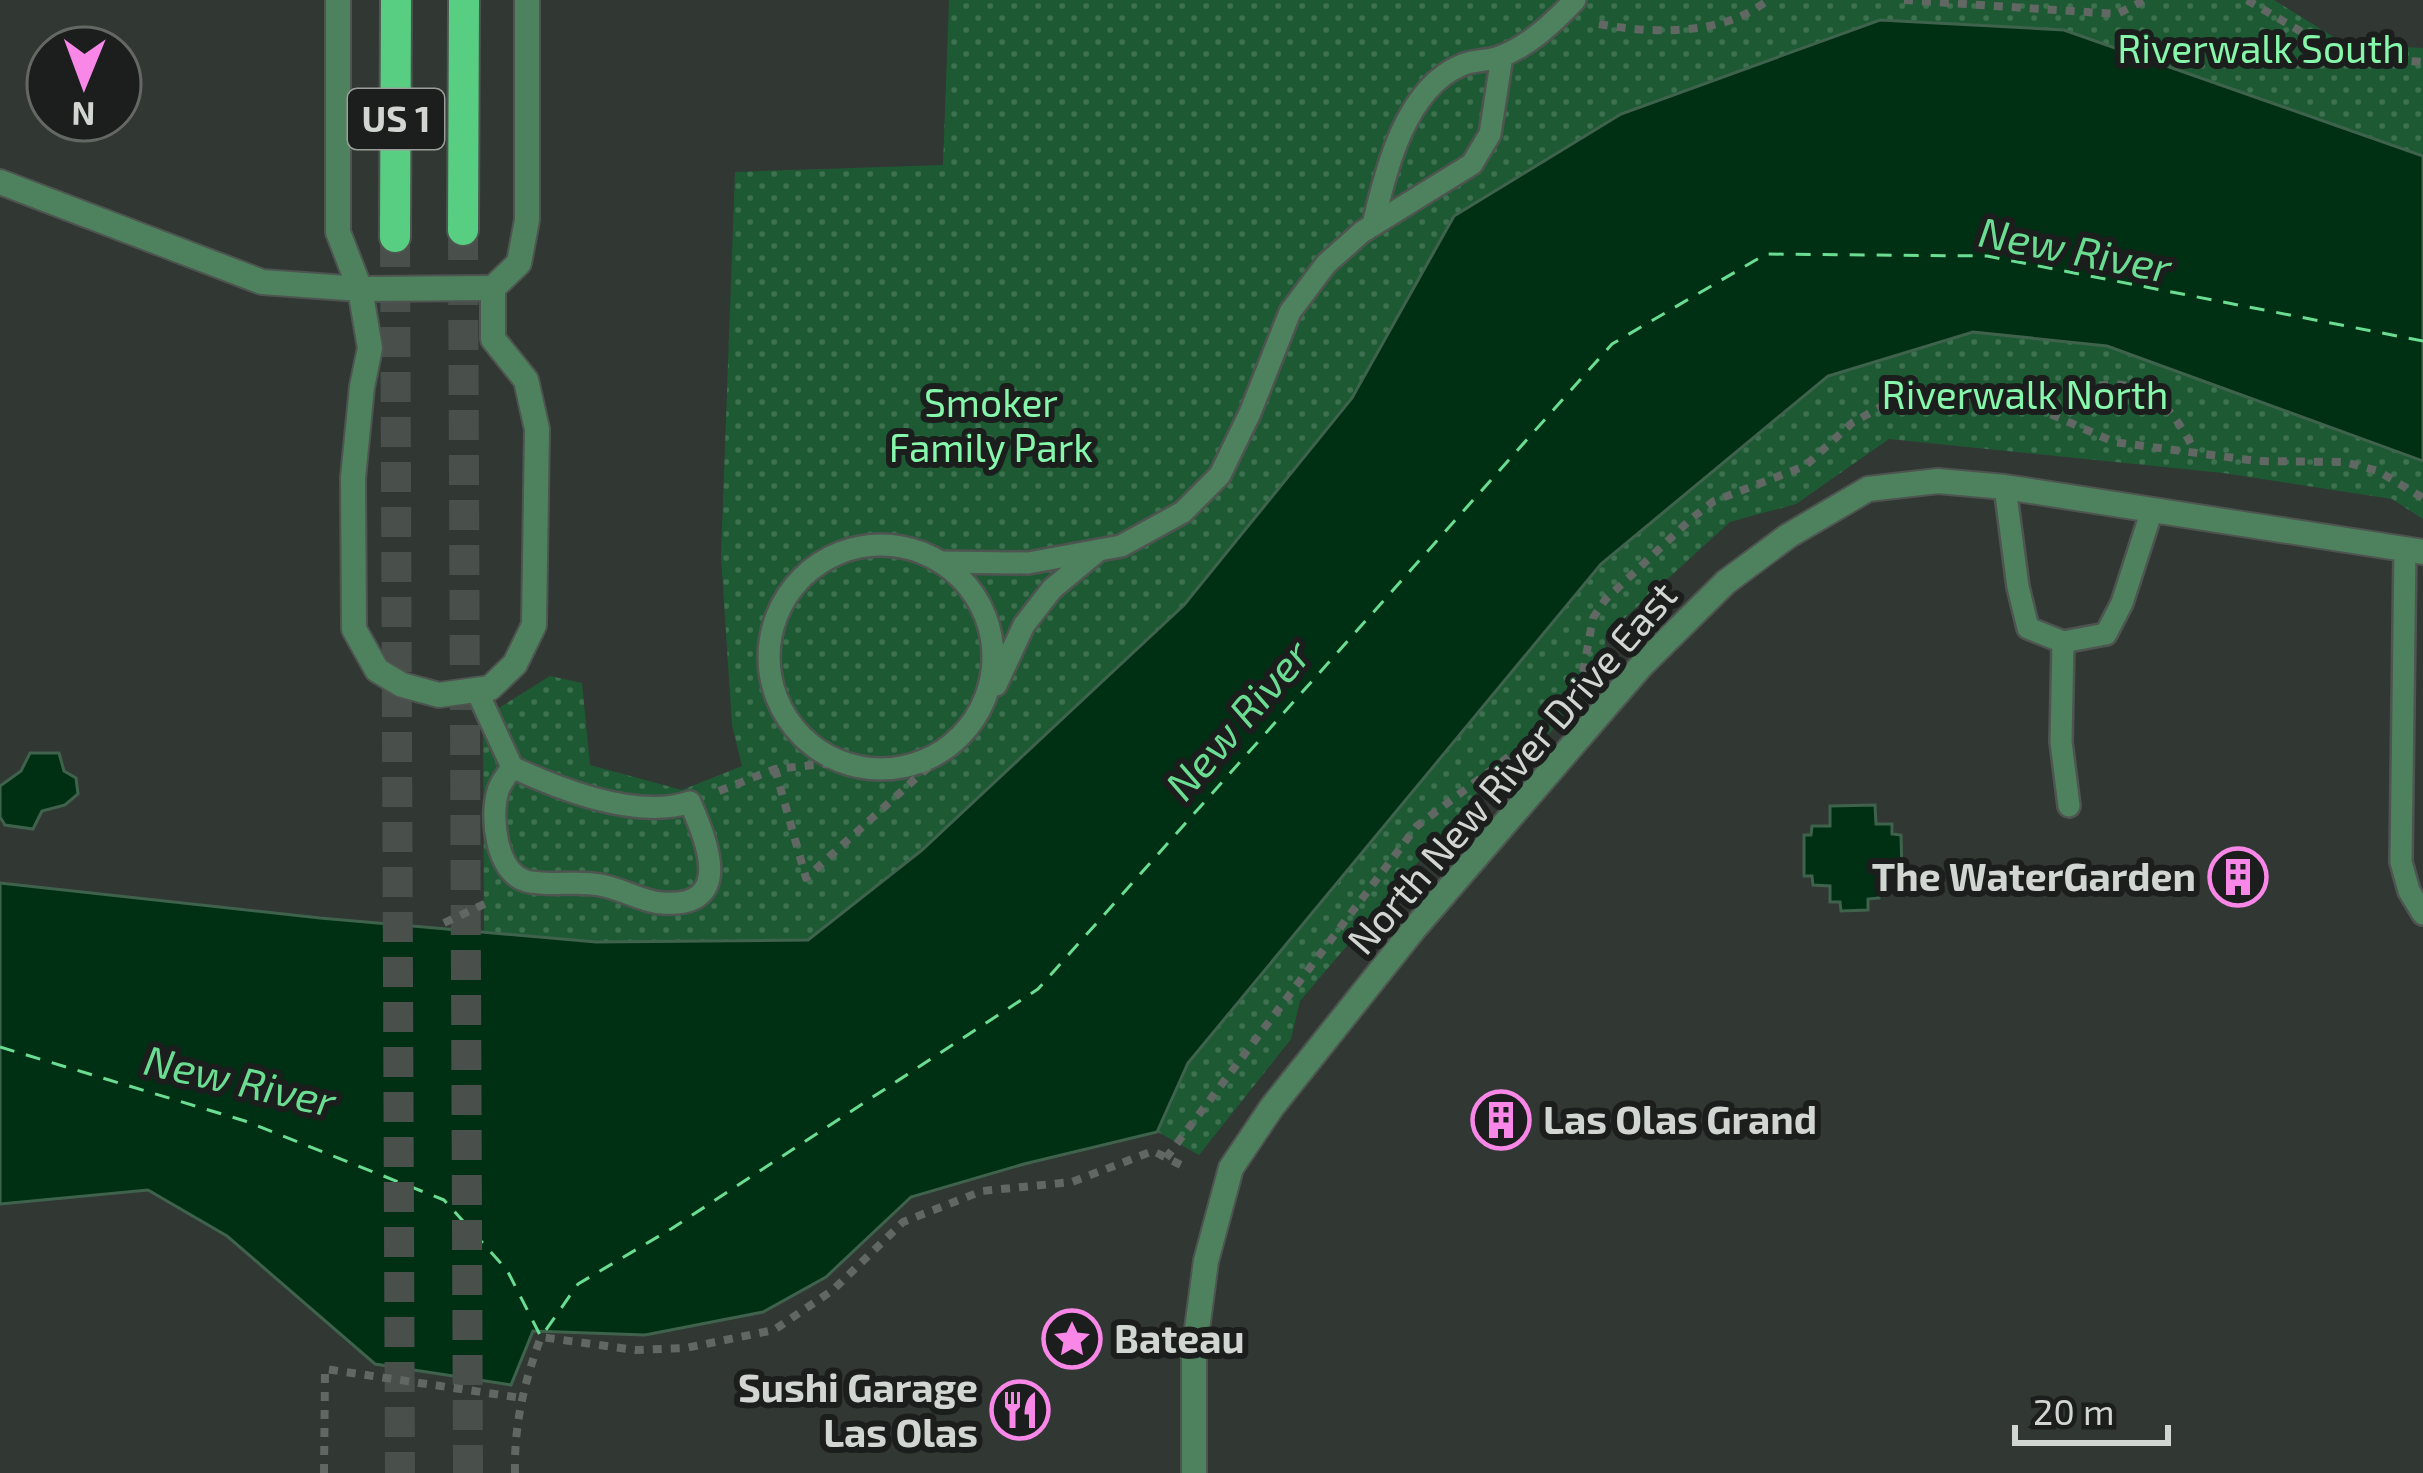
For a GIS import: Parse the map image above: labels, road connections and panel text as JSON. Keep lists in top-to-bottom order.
{
  "streets": {
    "main road": ["US 1"],
    "street": ["North New River Drive East"]
  },
  "water": ["New River"],
  "parks": ["Riverwalk South", "Riverwalk North", "Smoker Family Park"],
  "places": {
    "building": ["The WaterGarden", "Las Olas Grand"],
    "place": ["Bateau"],
    "restaurant": ["Sushi Garage Las Olas"]
  },
  "scale_bar": "20 m",
  "north": "bottom"
}
